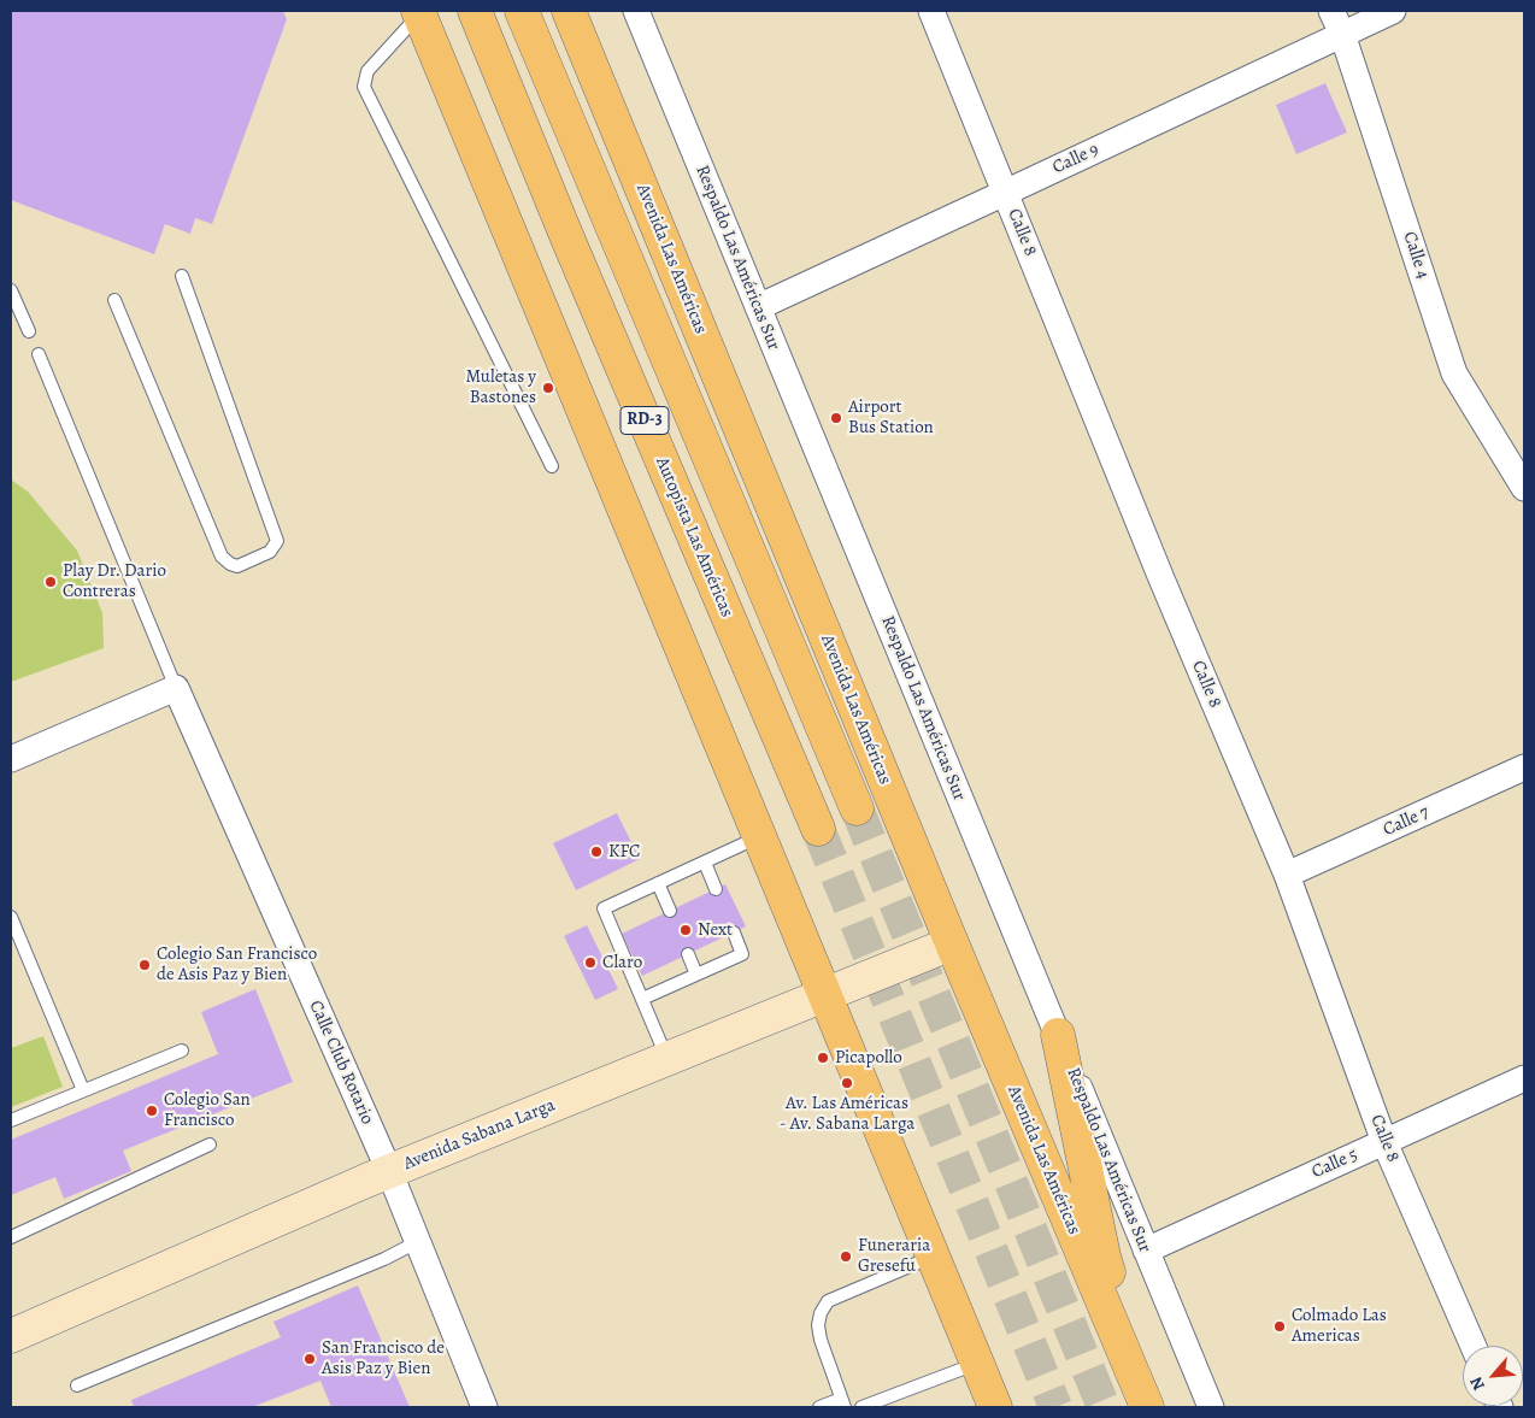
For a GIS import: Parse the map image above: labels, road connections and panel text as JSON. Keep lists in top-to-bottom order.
{
  "streets": {
    "main road": [
      "Avenida Las Américas",
      "RD-3",
      "Autopista Las Américas",
      "Avenida Sabana Larga"
    ],
    "street": [
      "Calle 9",
      "Calle 8",
      "Calle 4",
      "Respaldo Las Américas Sur",
      "Calle 7",
      "Calle Club Rotario",
      "Calle 5"
    ]
  },
  "crossings": [
    ["Calle 9", "Calle 8"],
    ["Calle 9", "Calle 4"],
    ["Calle 9", "Respaldo Las Américas Sur"],
    ["Calle 8", "Calle 7"],
    ["Calle 8", "Calle 5"],
    ["Respaldo Las Américas Sur", "Calle 5"],
    ["Avenida Las Américas", "Avenida Sabana Larga"],
    ["Calle Club Rotario", "Avenida Sabana Larga"]
  ],
  "places": [
    "Muletas y Bastones",
    "Airport Bus Station",
    "Play Dr. Dario Contreras",
    "KFC",
    "Next",
    "Claro",
    "Colegio San Francisco de Asis Paz y Bien",
    "Picapollo",
    "Av. Las Américas - Av. Sabana Larga",
    "Colegio San Francisco",
    "Funeraria Gresefu",
    "Colmado Las Americas",
    "San Francisco de Asis Paz y Bien"
  ],
  "north": "bottom left"
}
